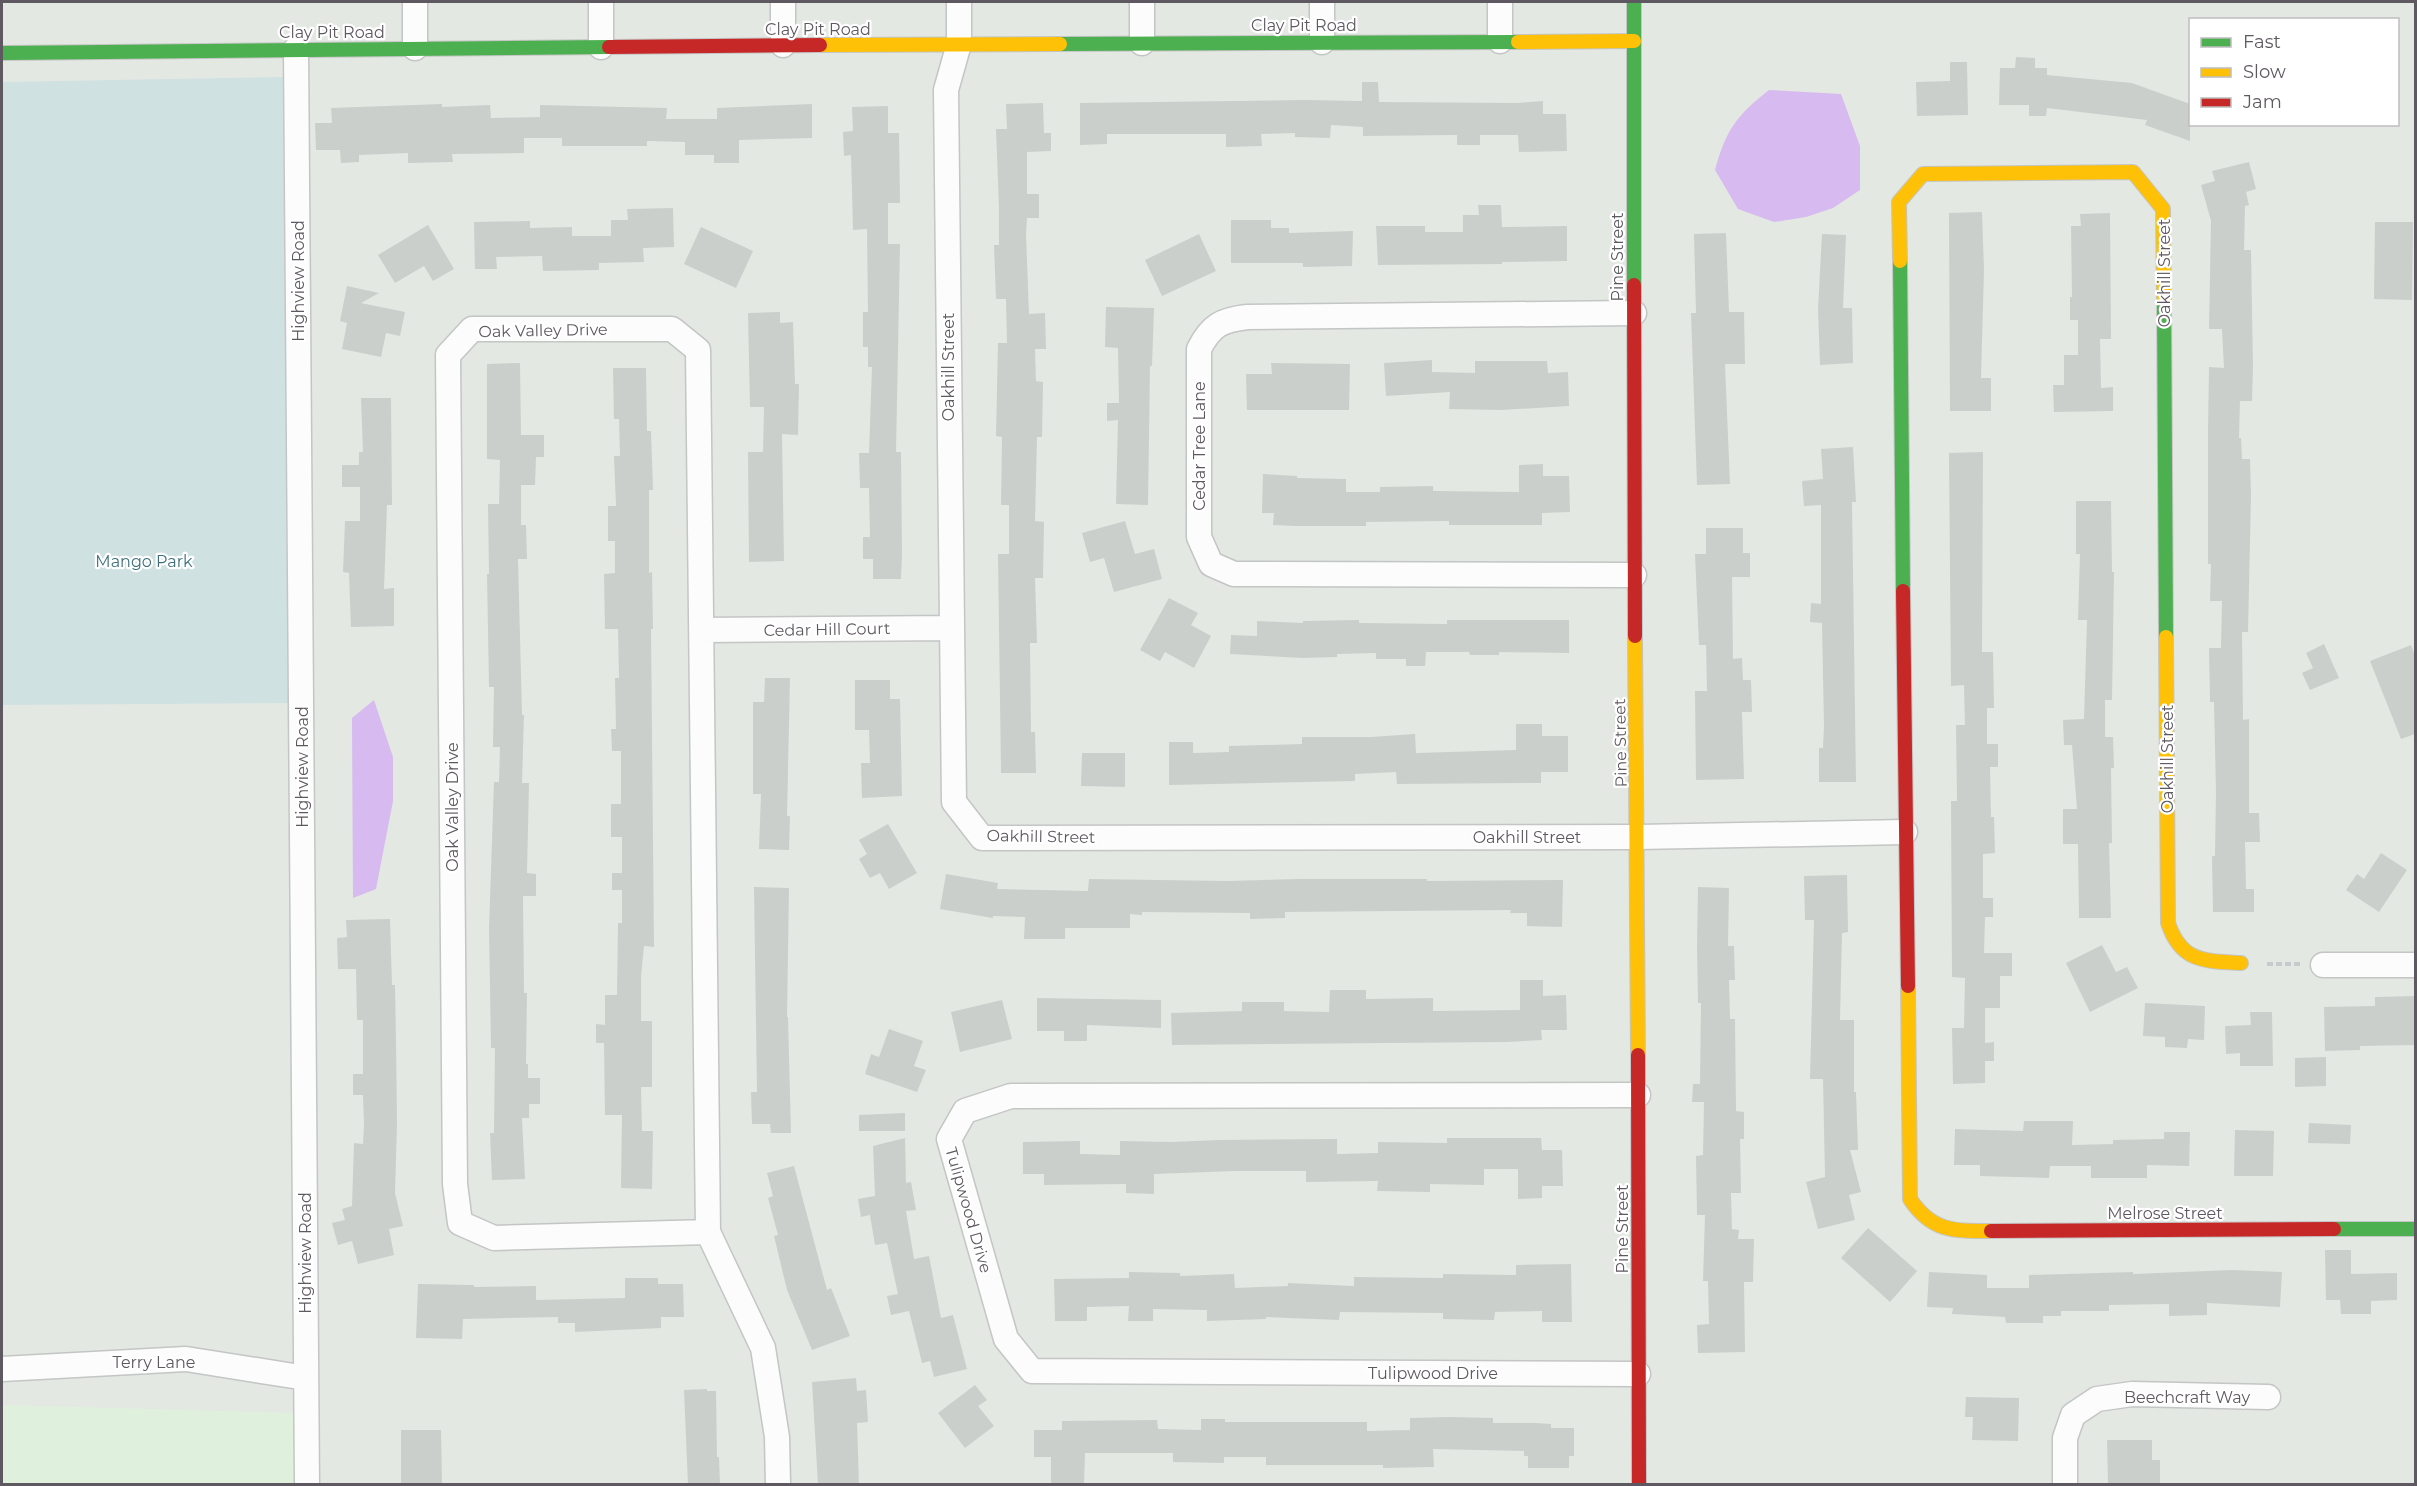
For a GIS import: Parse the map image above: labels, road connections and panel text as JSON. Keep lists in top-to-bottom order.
{
  "streets": {
    "street": [
      "Clay Pit Road",
      "Pine Street",
      "Oakhill Street",
      "Highview Road",
      "Oak Valley Drive",
      "Cedar Tree Lane",
      "Cedar Hill Court",
      "Tulipwood Drive",
      "Melrose Street",
      "Terry Lane",
      "Beechcraft Way"
    ]
  },
  "crossings": [
    ["Clay Pit Road", "Pine Street"],
    ["Clay Pit Road", "Oakhill Street"],
    ["Clay Pit Road", "Highview Road"],
    ["Pine Street", "Oakhill Street"],
    ["Pine Street", "Cedar Tree Lane"],
    ["Pine Street", "Tulipwood Drive"],
    ["Oakhill Street", "Cedar Hill Court"],
    ["Oakhill Street", "Melrose Street"],
    ["Highview Road", "Terry Lane"],
    ["Oak Valley Drive", "Cedar Hill Court"]
  ],
  "parks": ["Mango Park"],
  "legend": ["Fast", "Slow", "Jam"]
}
